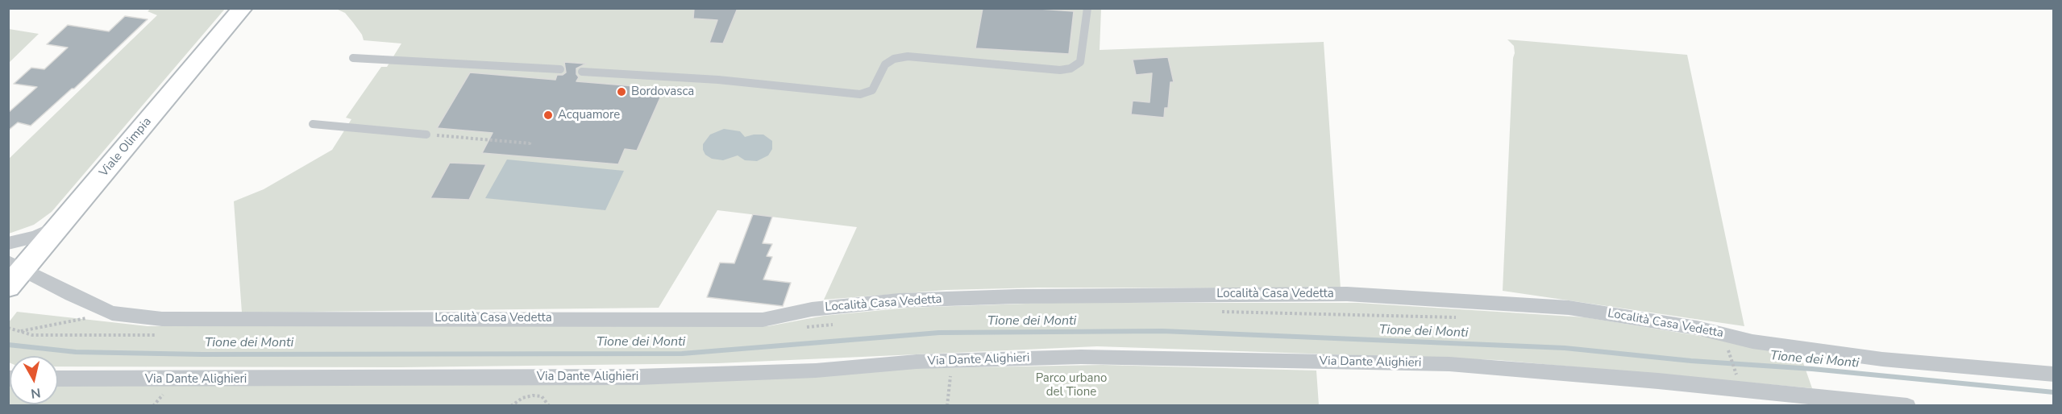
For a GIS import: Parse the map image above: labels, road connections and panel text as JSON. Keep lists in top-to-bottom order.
{
  "streets": {
    "main road": ["Viale Olimpia"],
    "street": ["Località Casa Vedetta", "Via Dante Alighieri"]
  },
  "crossings": [
    ["Viale Olimpia", "Località Casa Vedetta"]
  ],
  "water": ["Tione dei Monti"],
  "parks": ["Parco urbano del Tione"],
  "places": ["Bordovasca", "Acquamore"],
  "north": "bottom"
}
